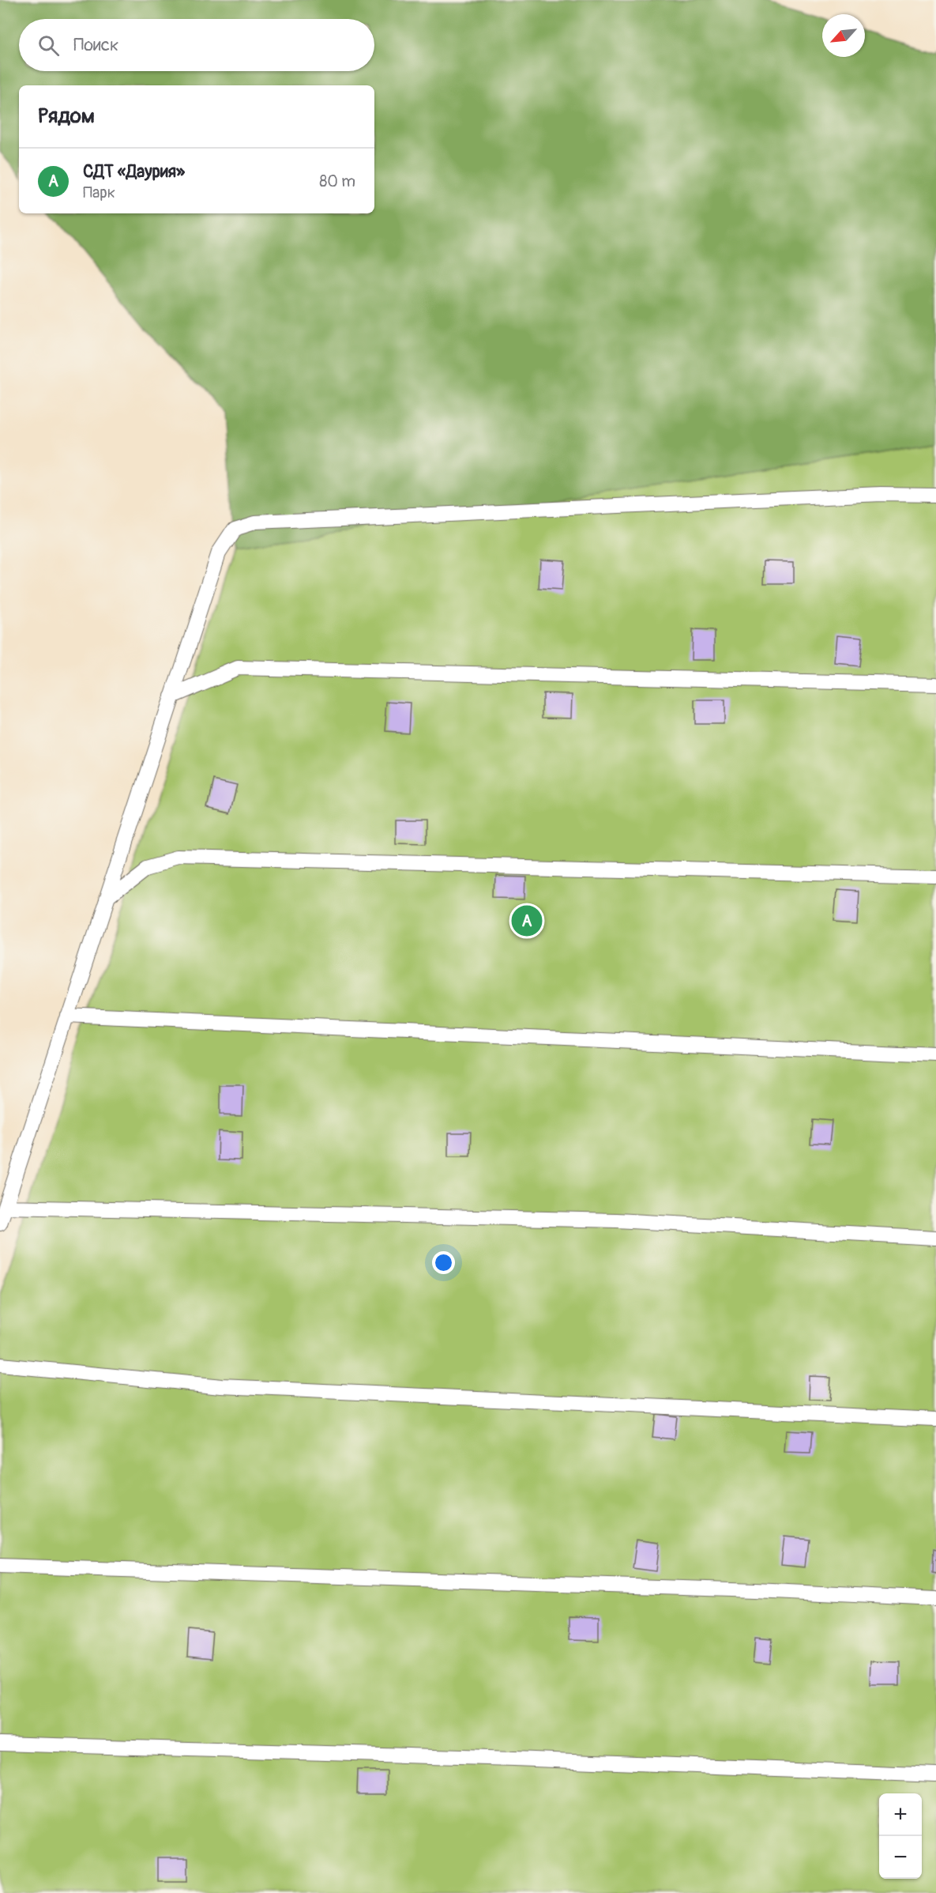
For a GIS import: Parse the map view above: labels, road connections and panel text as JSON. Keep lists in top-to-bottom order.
{
  "north": "bottom left",
  "page": {
    "search": "Поиск",
    "heading": "Рядом",
    "list": [
      {
        "mark": "A",
        "name": "СДТ «Даурия»",
        "note": "Парк",
        "value": "80 m"
      }
    ],
    "pins": "A",
    "map_buttons": ["+", "−"]
  }
}
